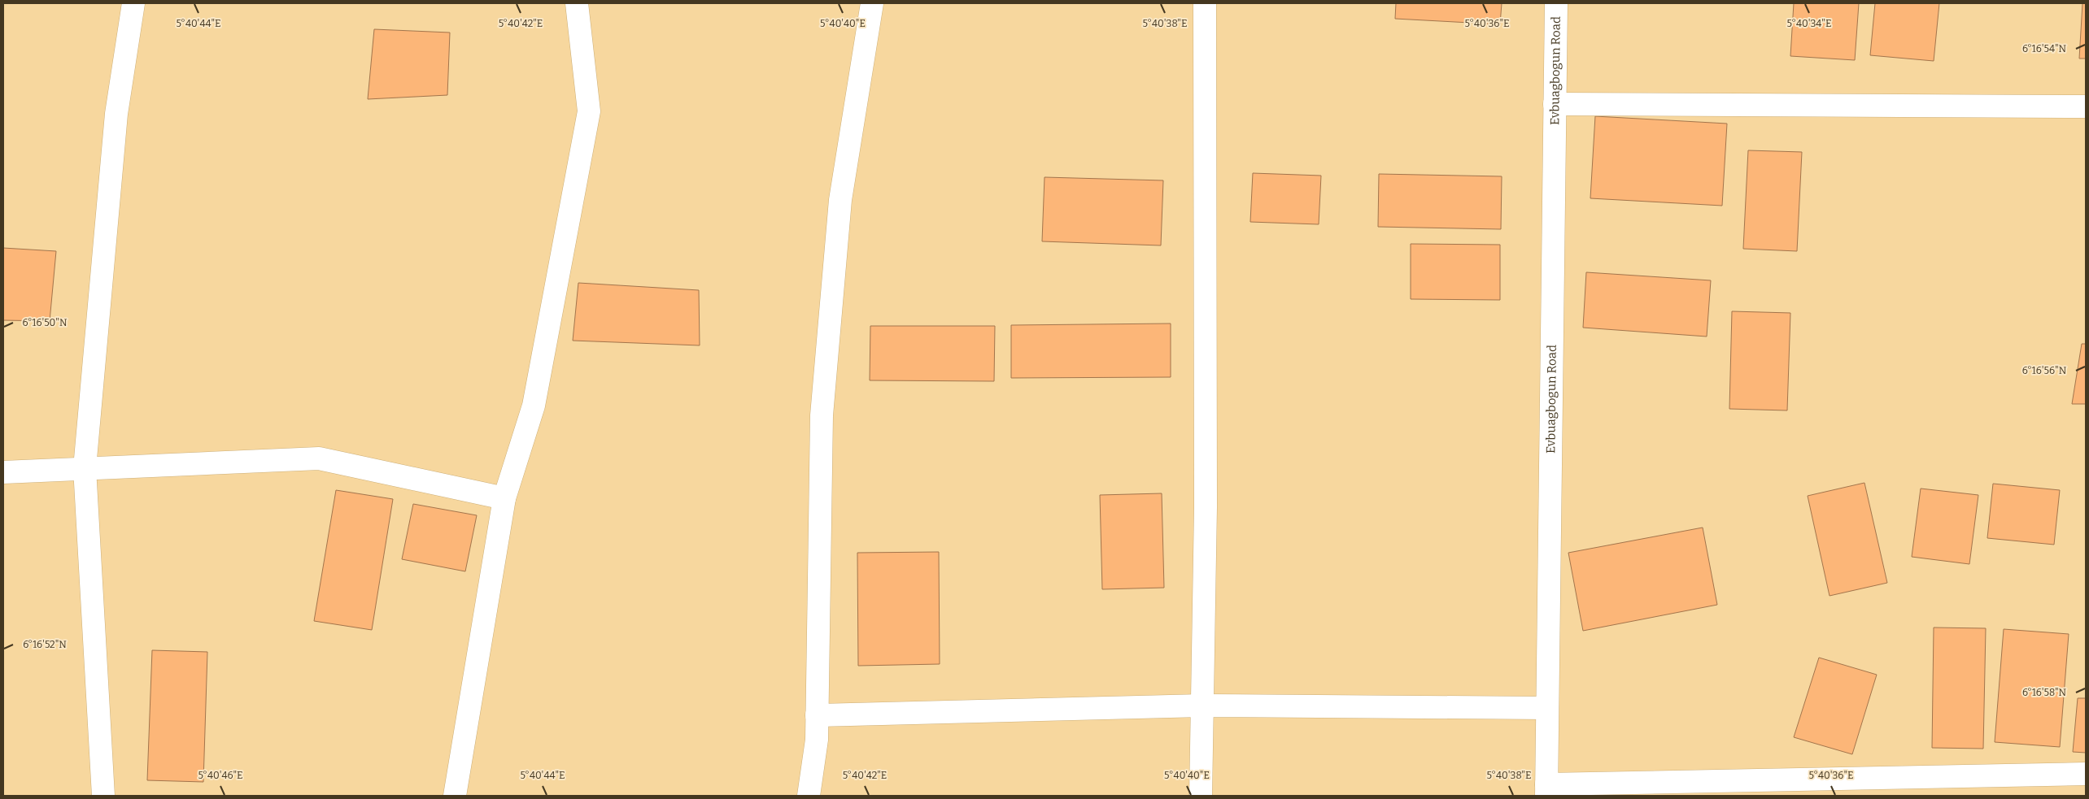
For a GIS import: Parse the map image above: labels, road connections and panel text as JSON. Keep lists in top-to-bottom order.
{
  "streets": {
    "street": ["Evbuagbogun Road"]
  },
  "coordinates": [
    "5°40'44\"E",
    "5°40'42\"E",
    "5°40'40\"E",
    "5°40'38\"E",
    "5°40'36\"E",
    "5°40'34\"E",
    "6°16'54\"N",
    "6°16'50\"N",
    "6°16'56\"N",
    "6°16'52\"N",
    "6°16'58\"N",
    "5°40'46\"E"
  ]
}
